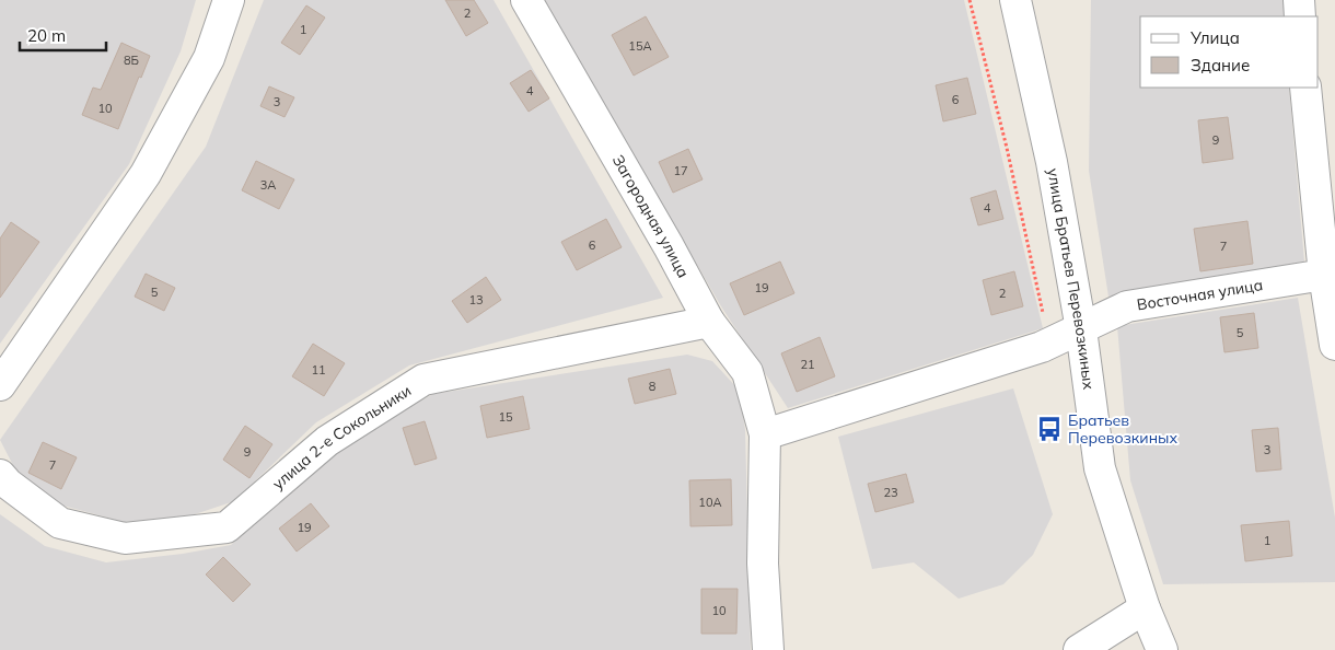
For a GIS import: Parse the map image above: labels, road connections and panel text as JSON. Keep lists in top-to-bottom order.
{
  "streets": {
    "street": [
      "Загородная улица",
      "улица Братьев Перевозкиных",
      "Восточная улица",
      "улица 2-е Сокольники"
    ]
  },
  "crossings": [
    ["Загородная улица", "улица 2-е Сокольники"],
    ["улица Братьев Перевозкиных", "Восточная улица"]
  ],
  "places": {
    "bus stop": ["Братьев Перевозкиных"]
  },
  "house_numbers": [
    "2",
    "1",
    "15А",
    "8Б",
    "4",
    "6",
    "3",
    "10",
    "9",
    "17",
    "3А",
    "4",
    "6",
    "7",
    "19",
    "5",
    "2",
    "13",
    "5",
    "21",
    "11",
    "8",
    "15",
    "3",
    "9",
    "7",
    "23",
    "10А",
    "19",
    "1",
    "10"
  ],
  "legend": ["Улица", "Здание"],
  "scale_bar": "20 m"
}
